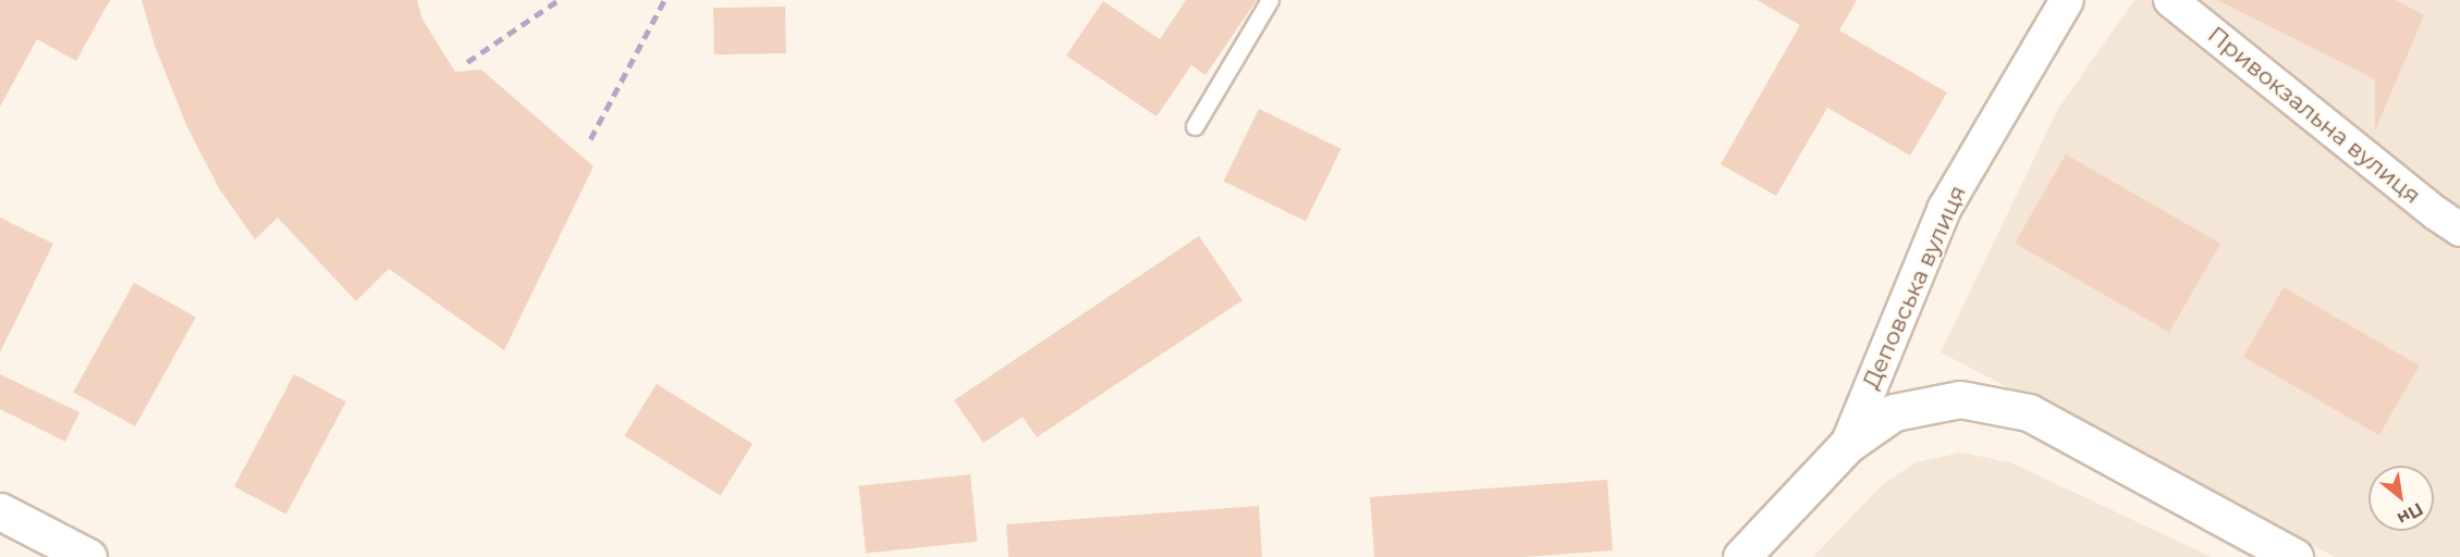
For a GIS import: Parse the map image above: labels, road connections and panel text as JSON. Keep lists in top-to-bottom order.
{
  "streets": {
    "main road": ["Деповська вулиця"],
    "street": ["Привокзальна вулиця"]
  },
  "north": "bottom right"
}
